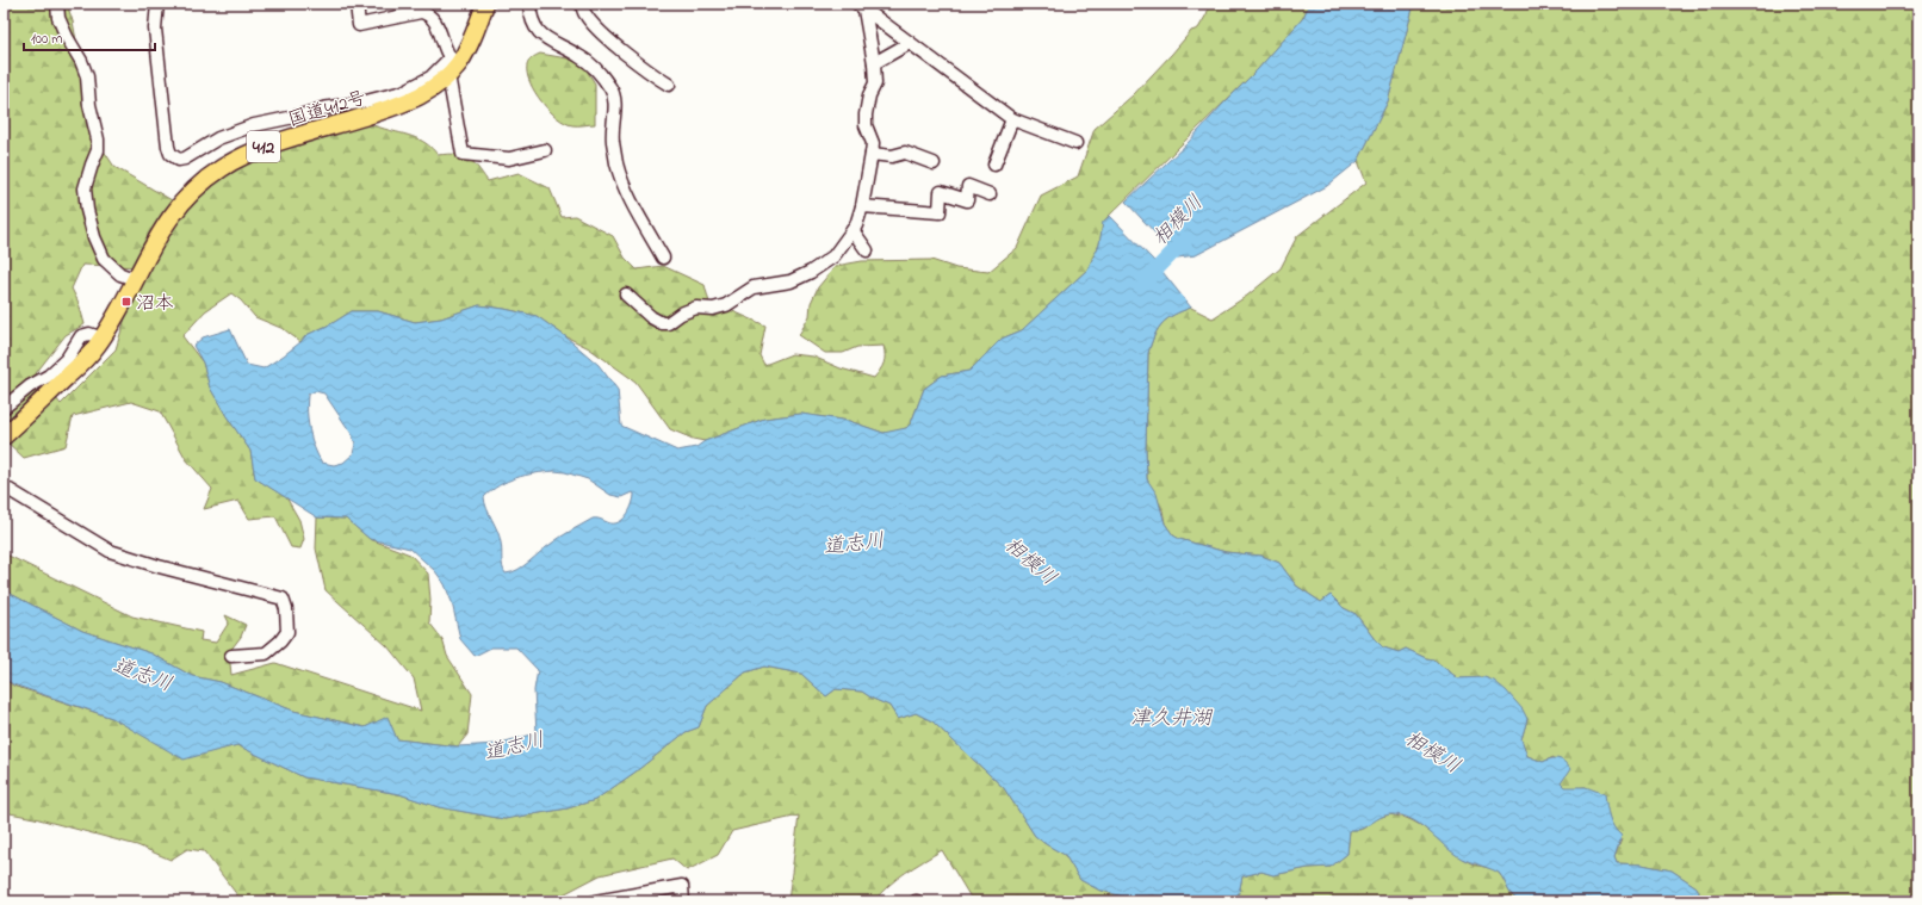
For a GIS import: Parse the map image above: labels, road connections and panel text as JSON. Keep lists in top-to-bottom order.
{
  "streets": {
    "highway": ["国道412号", "412"]
  },
  "water": ["相模川", "道志川", "津久井湖"],
  "places": {
    "transit": ["沼本"]
  },
  "scale_bar": "100 m"
}
